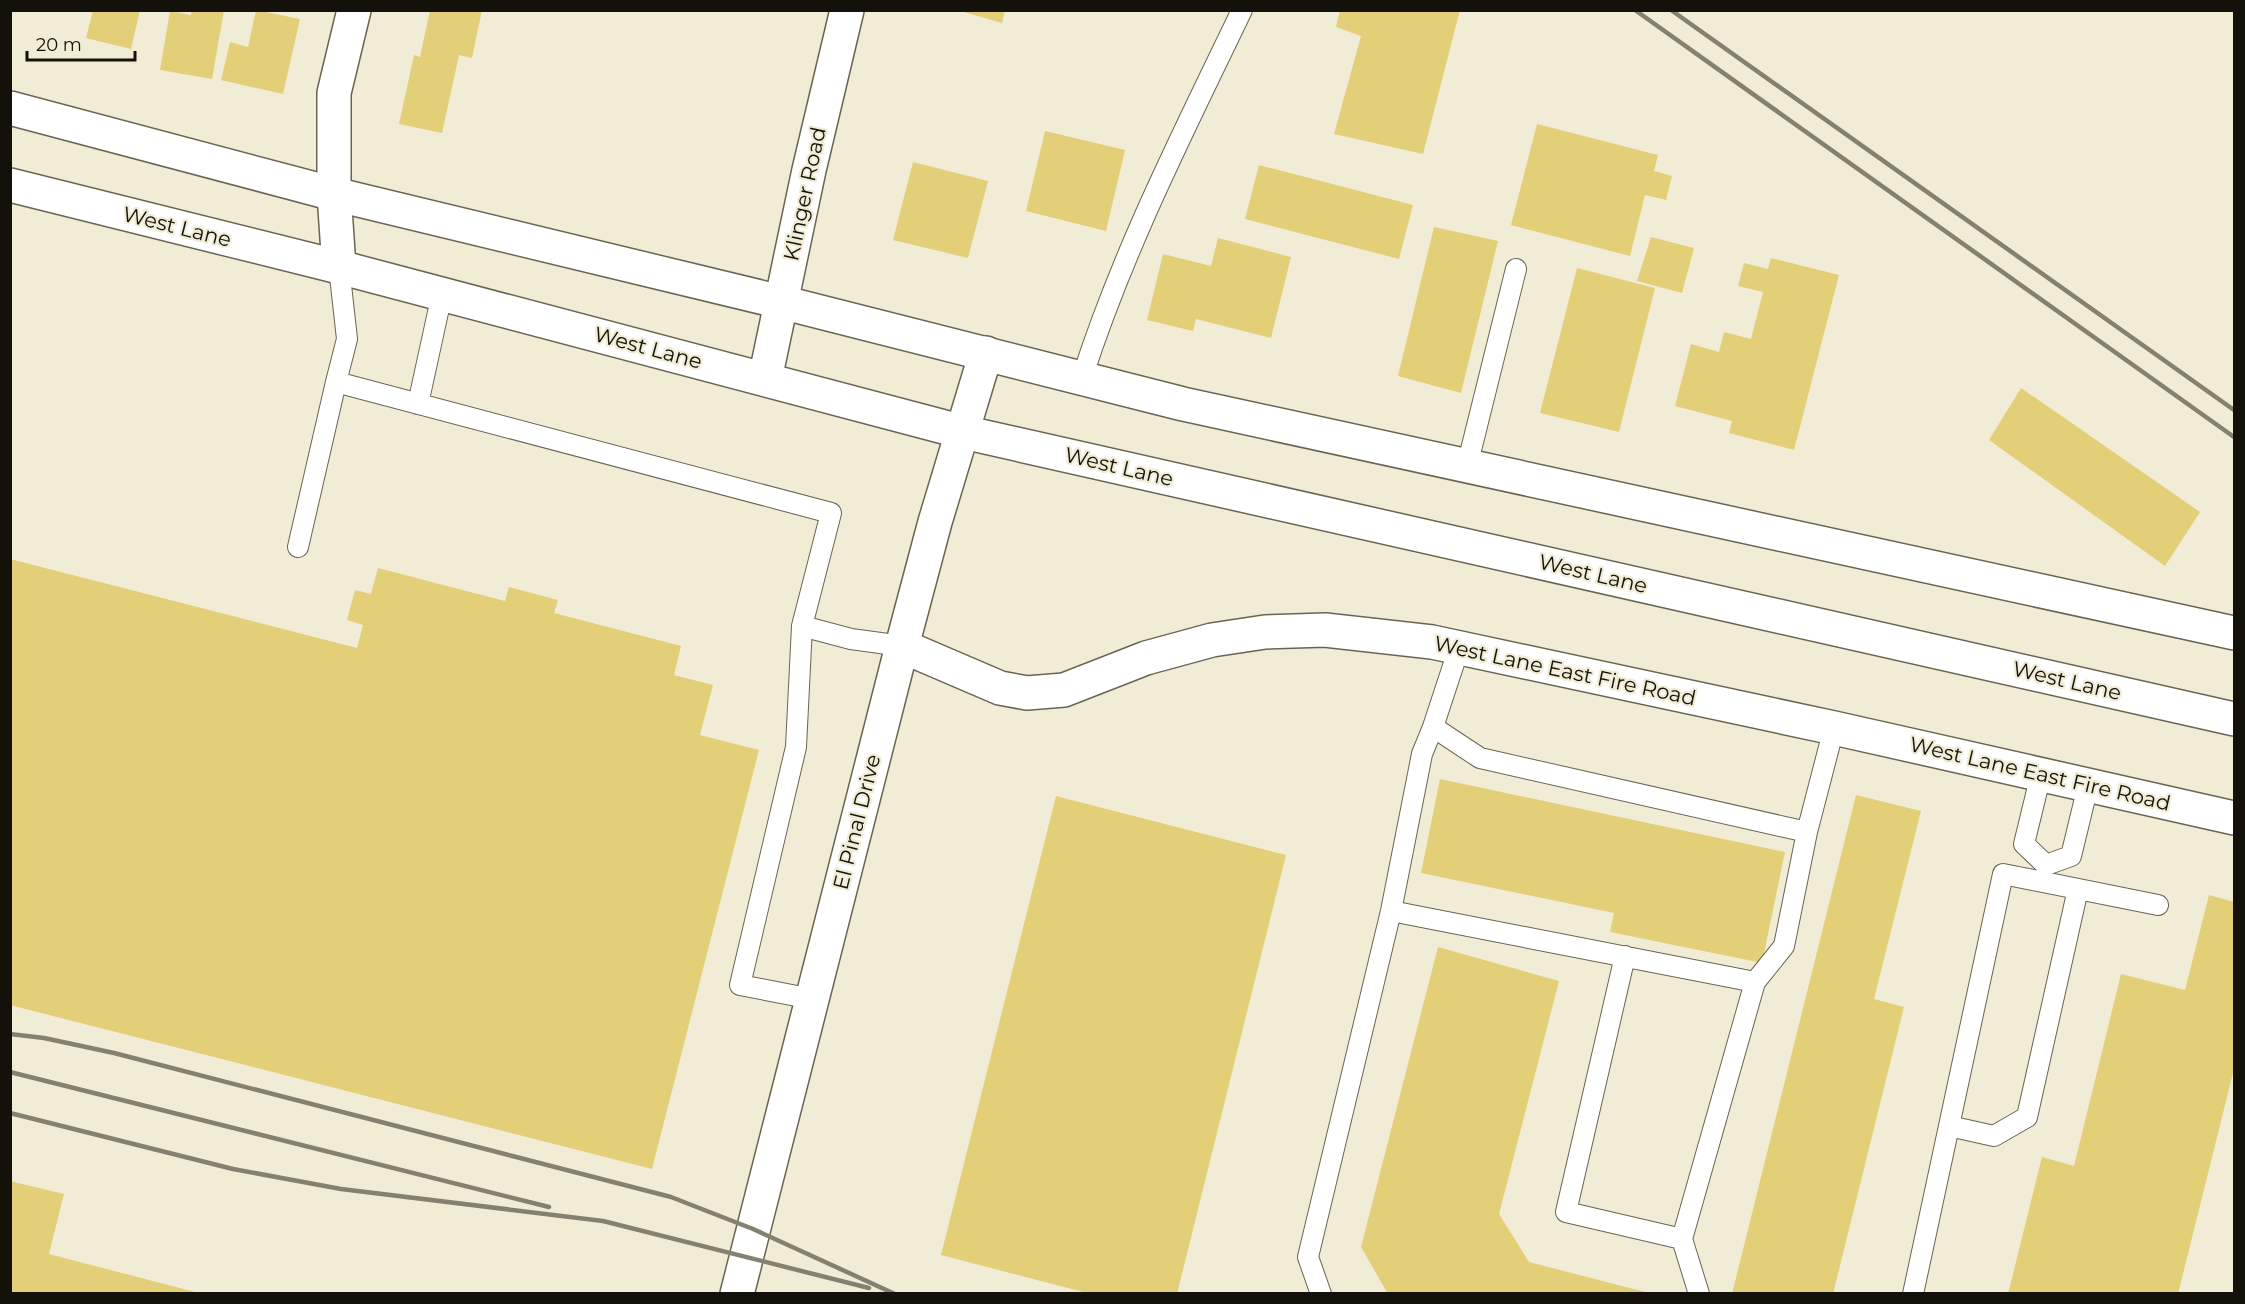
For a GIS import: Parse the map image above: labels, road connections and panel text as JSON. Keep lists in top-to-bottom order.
{
  "streets": {
    "main road": [
      "Klinger Road",
      "West Lane",
      "West Lane East Fire Road",
      "El Pinal Drive"
    ]
  },
  "crossings": [
    ["Klinger Road", "West Lane"],
    ["West Lane", "El Pinal Drive"],
    ["West Lane East Fire Road", "El Pinal Drive"]
  ],
  "scale_bar": "20 m"
}
